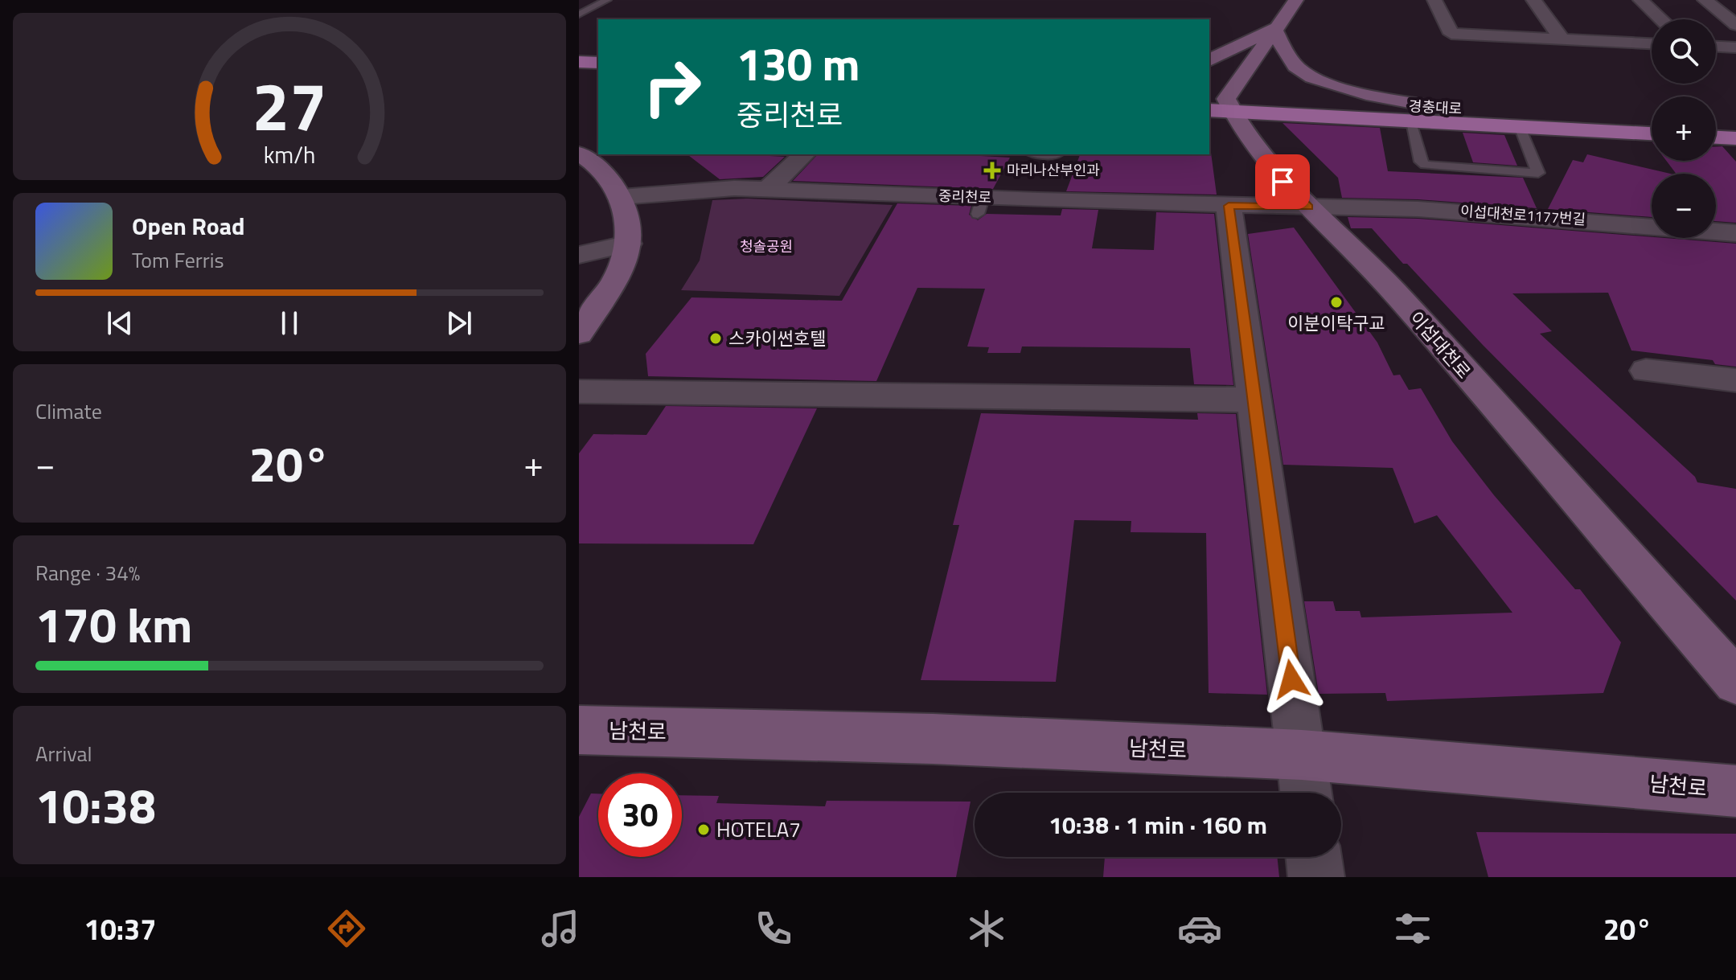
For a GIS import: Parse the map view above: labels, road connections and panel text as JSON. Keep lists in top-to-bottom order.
{
  "streets": {
    "main road": ["경충대로"],
    "street": [
      "중리천로",
      "이섭대천로1177번길",
      "이섭대천로",
      "남천로"
    ]
  },
  "crossings": [
    ["경충대로", "이섭대천로"],
    ["중리천로", "이섭대천로1177번길"],
    ["중리천로", "이섭대천로"],
    ["이섭대천로1177번길", "이섭대천로"]
  ],
  "parks": ["청솔공원"],
  "places": {
    "health": ["마리나산부인과"],
    "other": ["이분이탁구교", "스카이썬호텔", "HOTELA7"]
  },
  "page": {
    "map_buttons": ["+", "−"],
    "turn": ["130 m", "중리천로"],
    "song": ["Open Road", "Tom Ferris"],
    "tile": [
      "Climate",
      ["Range · 34%", "170 km"],
      ["Arrival", "10:38"]
    ],
    "heat": ["−", "20°", "+"],
    "limit": "30",
    "trip": "10:38 · 1 min · 160 m",
    "tabs": ["10:37", "20°"],
    "gauge": ["27", "km/h"]
  }
}
